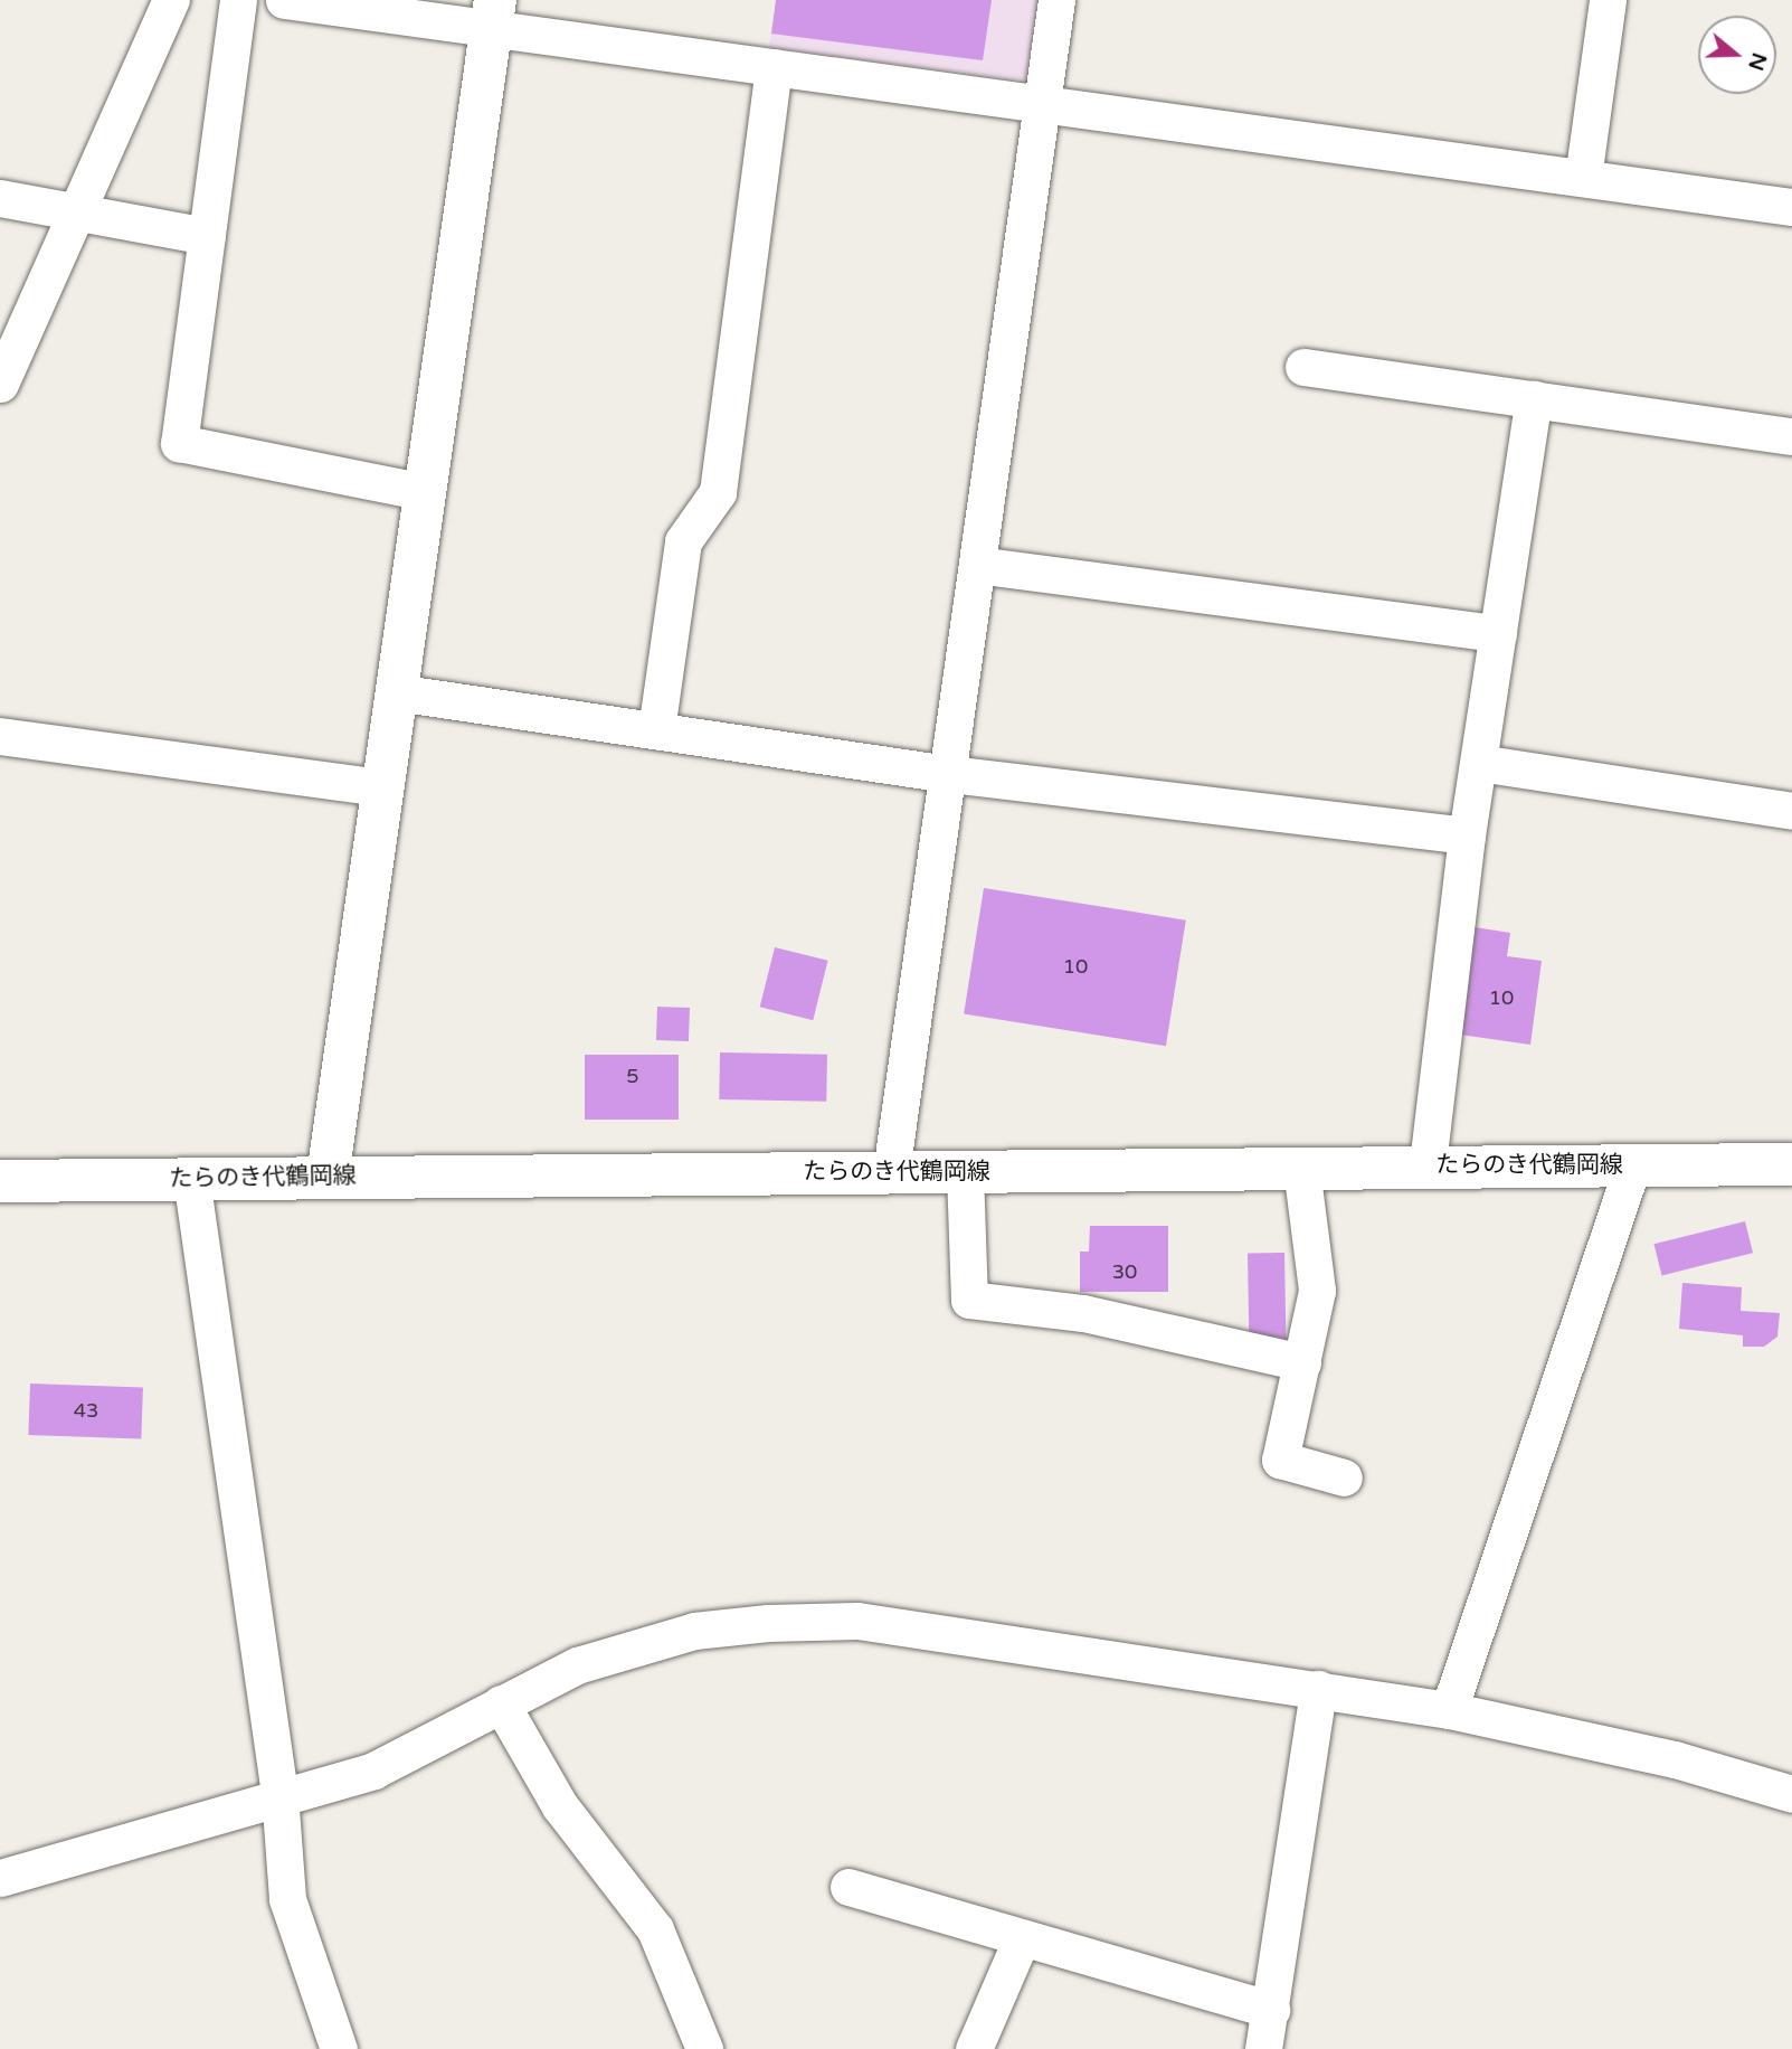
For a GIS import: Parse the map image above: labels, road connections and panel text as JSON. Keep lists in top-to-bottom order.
{
  "streets": {
    "main road": ["たらのき代鶴岡線"]
  },
  "house_numbers": [
    "10",
    "10",
    "5",
    "30",
    "43"
  ],
  "north": "right"
}
